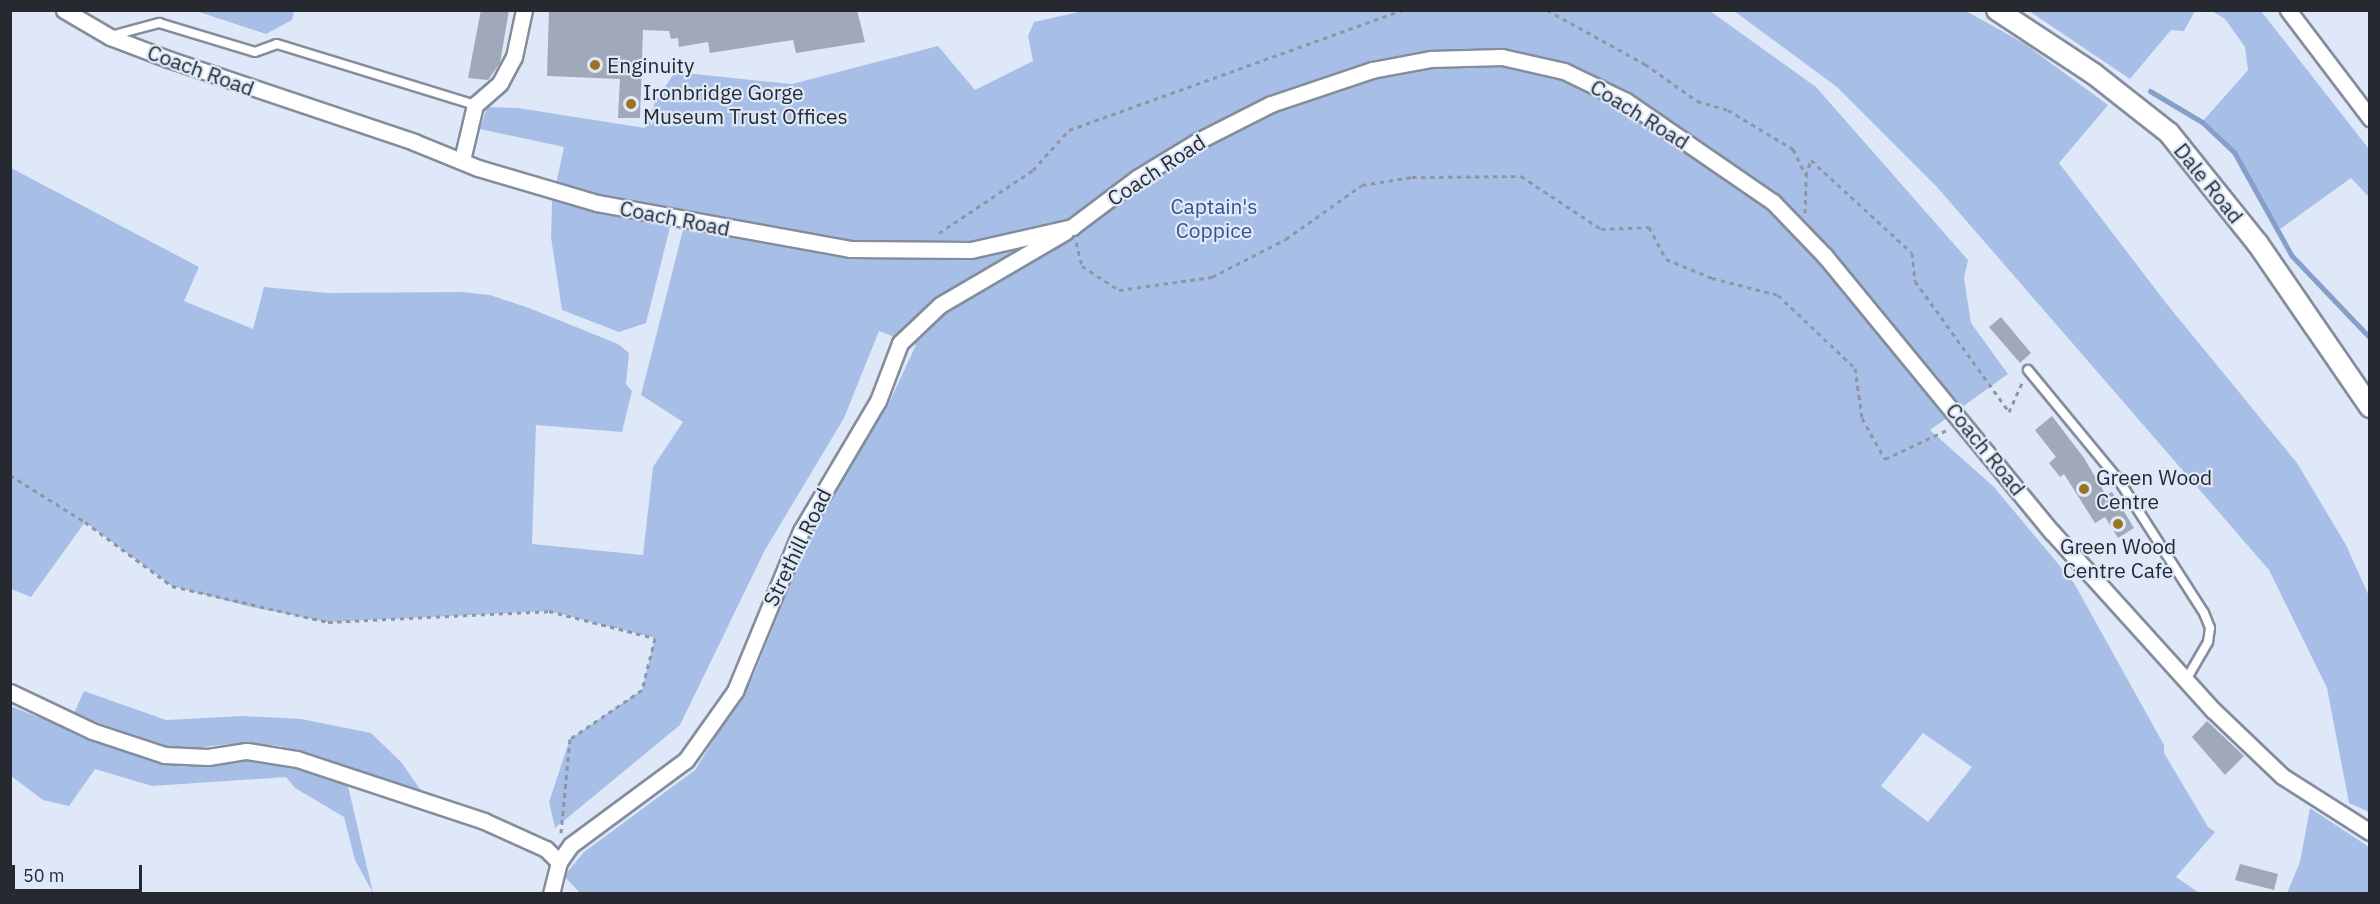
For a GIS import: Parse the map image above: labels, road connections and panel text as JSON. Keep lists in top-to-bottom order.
{
  "streets": {
    "street": ["Coach Road", "Dale Road", "Strethill Road"]
  },
  "crossings": [
    ["Coach Road", "Strethill Road"]
  ],
  "parks": ["Captain's Coppice"],
  "places": [
    "Enginuity",
    "Ironbridge Gorge Museum Trust Offices",
    "Green Wood Centre",
    "Green Wood Centre Cafe"
  ],
  "scale_bar": "50 m"
}
